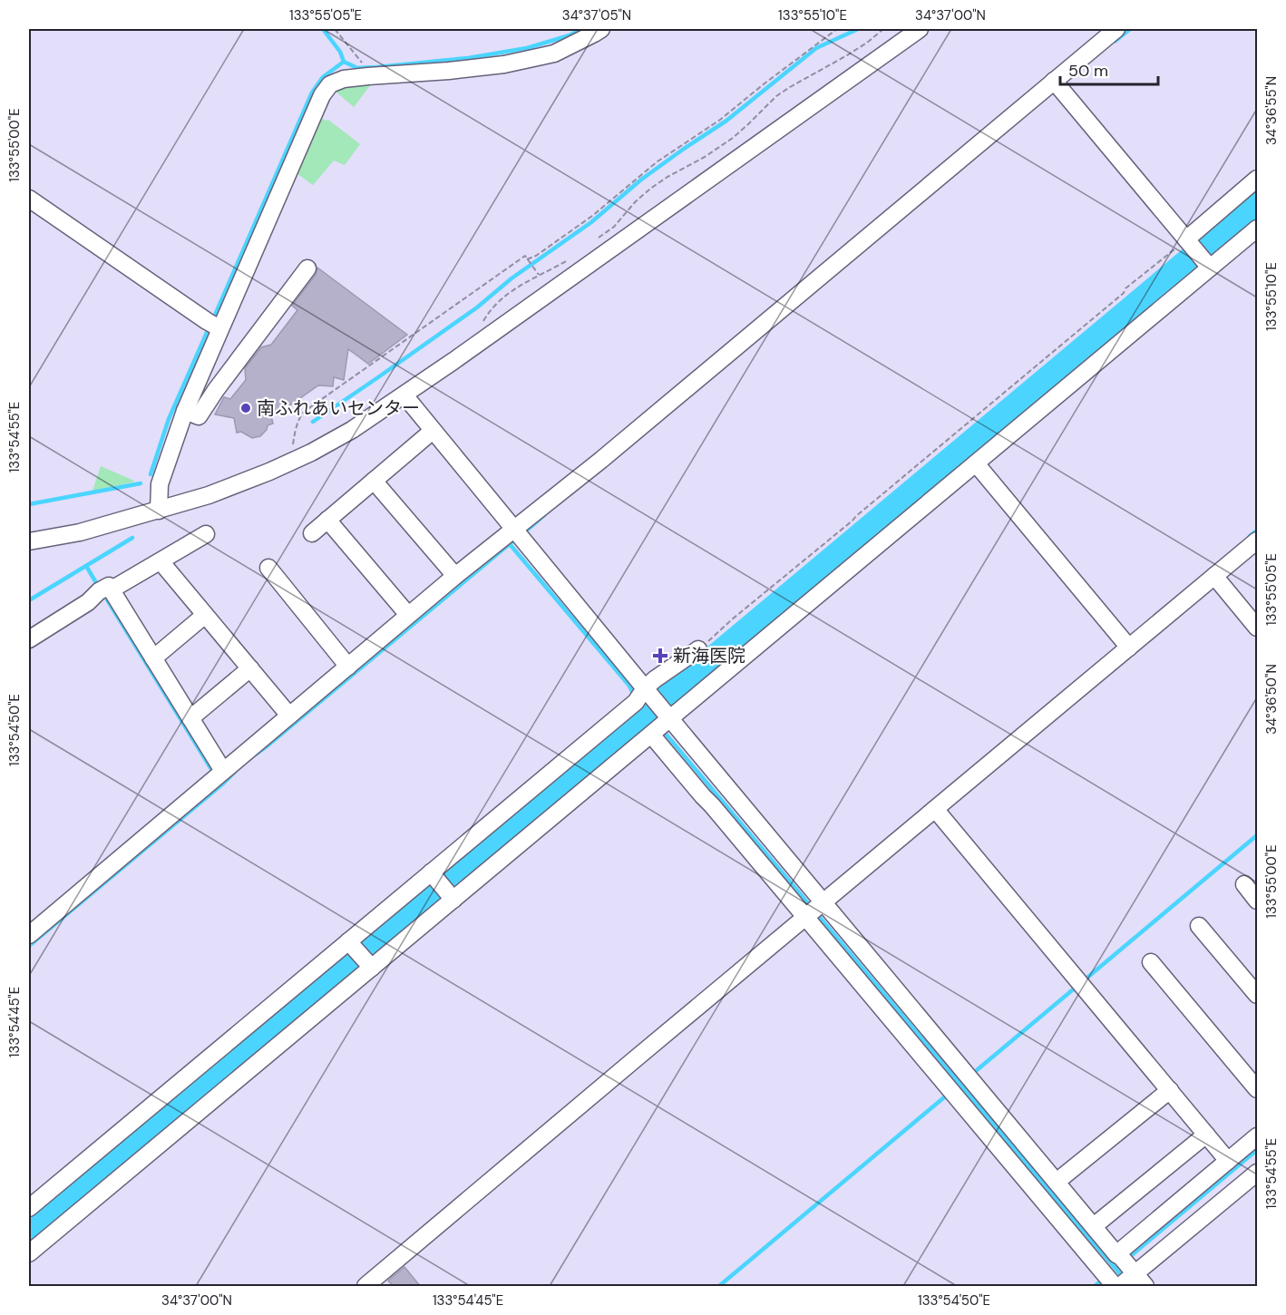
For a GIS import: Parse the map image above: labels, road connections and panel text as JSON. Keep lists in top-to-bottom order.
{
  "places": {
    "other": ["南ふれあいセンター"],
    "health": ["新海医院"]
  },
  "scale_bar": "50 m",
  "coordinates": [
    "133°55'05\"E",
    "34°37'05\"N",
    "133°55'10\"E",
    "34°37'00\"N",
    "34°36'55\"N",
    "133°55'00\"E",
    "133°54'55\"E",
    "34°36'50\"N",
    "133°54'50\"E",
    "133°54'45\"E"
  ]
}
